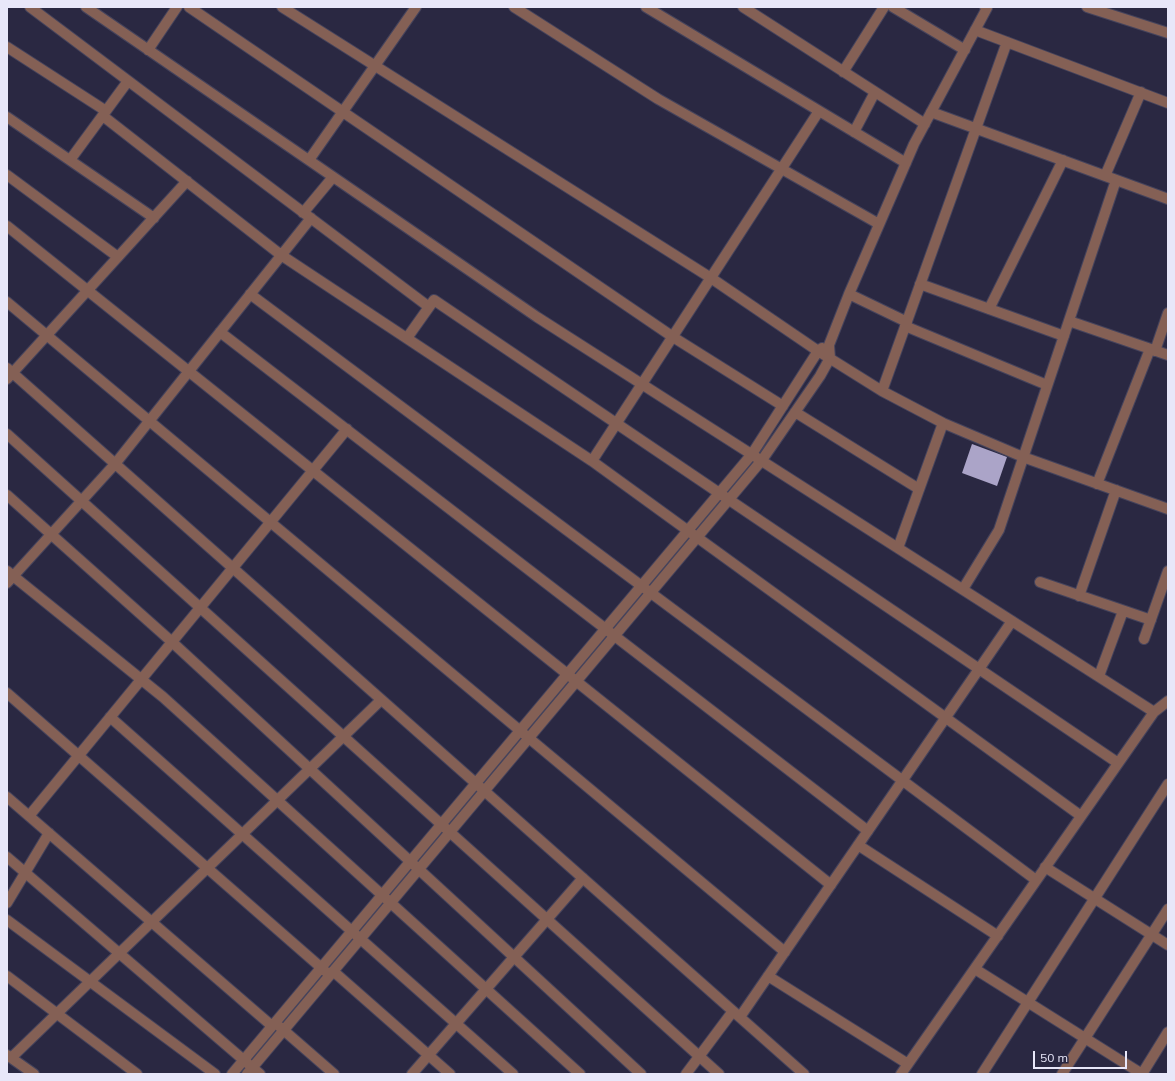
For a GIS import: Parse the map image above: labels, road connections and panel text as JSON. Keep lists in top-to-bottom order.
{
  "scale_bar": "50 m"
}
